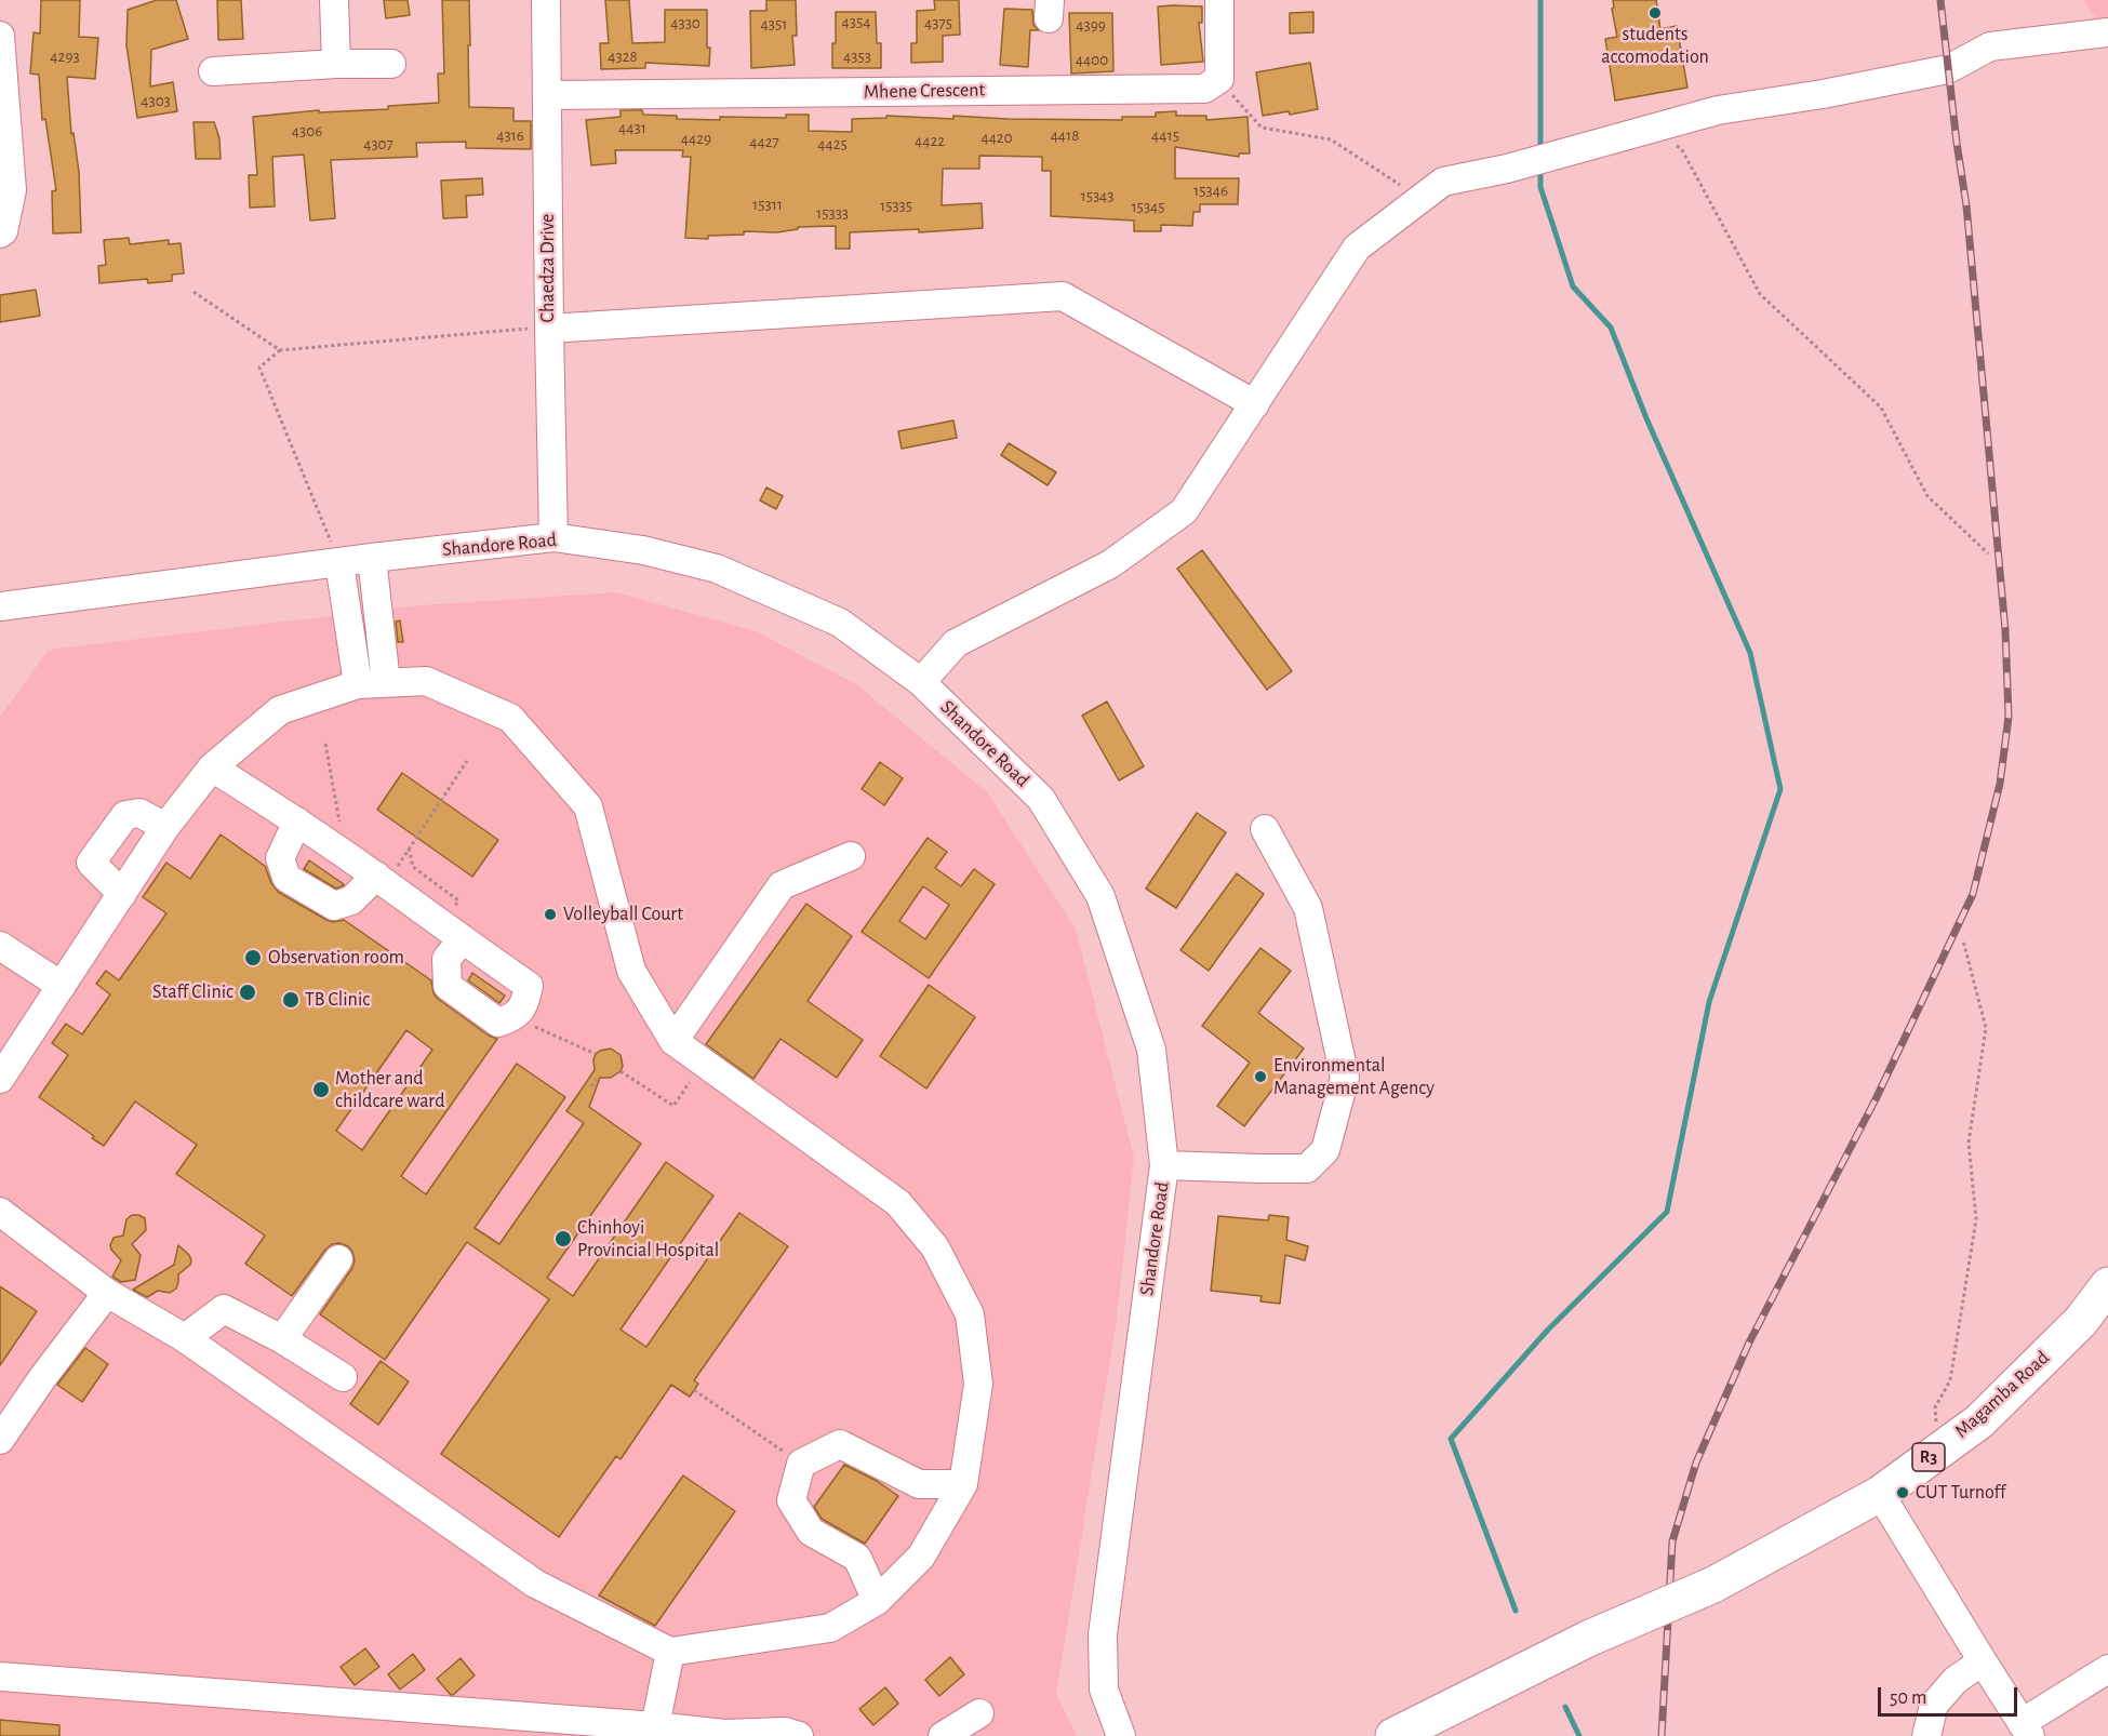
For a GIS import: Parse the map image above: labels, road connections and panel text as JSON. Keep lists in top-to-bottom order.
{
  "streets": {
    "highway": ["Magamba Road", "R3"],
    "street": ["Mhene Crescent", "Chaedza Drive", "Shandore Road"]
  },
  "crossings": [
    ["Mhene Crescent", "Chaedza Drive"],
    ["Chaedza Drive", "Shandore Road"]
  ],
  "places": [
    "students accomodation",
    "Volleyball Court",
    "Observation room",
    "Staff Clinic",
    "TB Clinic",
    "Environmental Management Agency",
    "Mother and childcare ward",
    "Chinhoyi Provincial Hospital",
    "CUT Turnoff"
  ],
  "house_numbers": [
    "4354",
    "4330",
    "4375",
    "4351",
    "4399",
    "4293",
    "4328",
    "4353",
    "4400",
    "4303",
    "4431",
    "4306",
    "4316",
    "4418",
    "4415",
    "4420",
    "4429",
    "4422",
    "4427",
    "4307",
    "4425",
    "15346",
    "15343",
    "15311",
    "15335",
    "15345",
    "15333"
  ],
  "scale_bar": "50 m"
}
